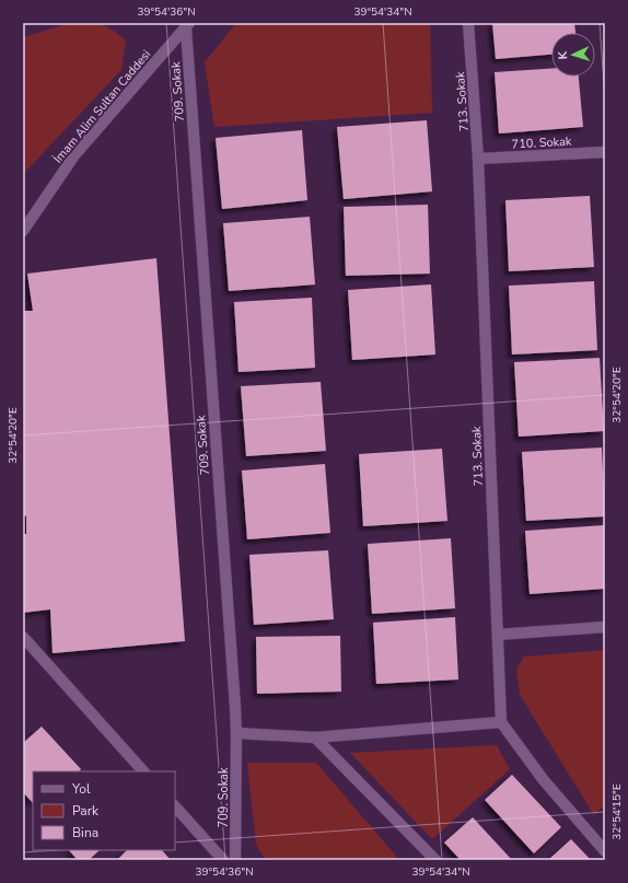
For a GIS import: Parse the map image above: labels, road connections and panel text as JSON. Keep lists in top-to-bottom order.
{
  "streets": {
    "street": [
      "709. Sokak",
      "713. Sokak",
      "İmam Alim Sultan Caddesi",
      "710. Sokak"
    ]
  },
  "crossings": [
    ["709. Sokak", "İmam Alim Sultan Caddesi"],
    ["713. Sokak", "710. Sokak"]
  ],
  "legend": ["Yol", "Park", "Bina"],
  "north": "left",
  "coordinates": [
    "39°54'36\"N",
    "39°54'34\"N",
    "32°54'20\"E",
    "32°54'15\"E"
  ]
}
